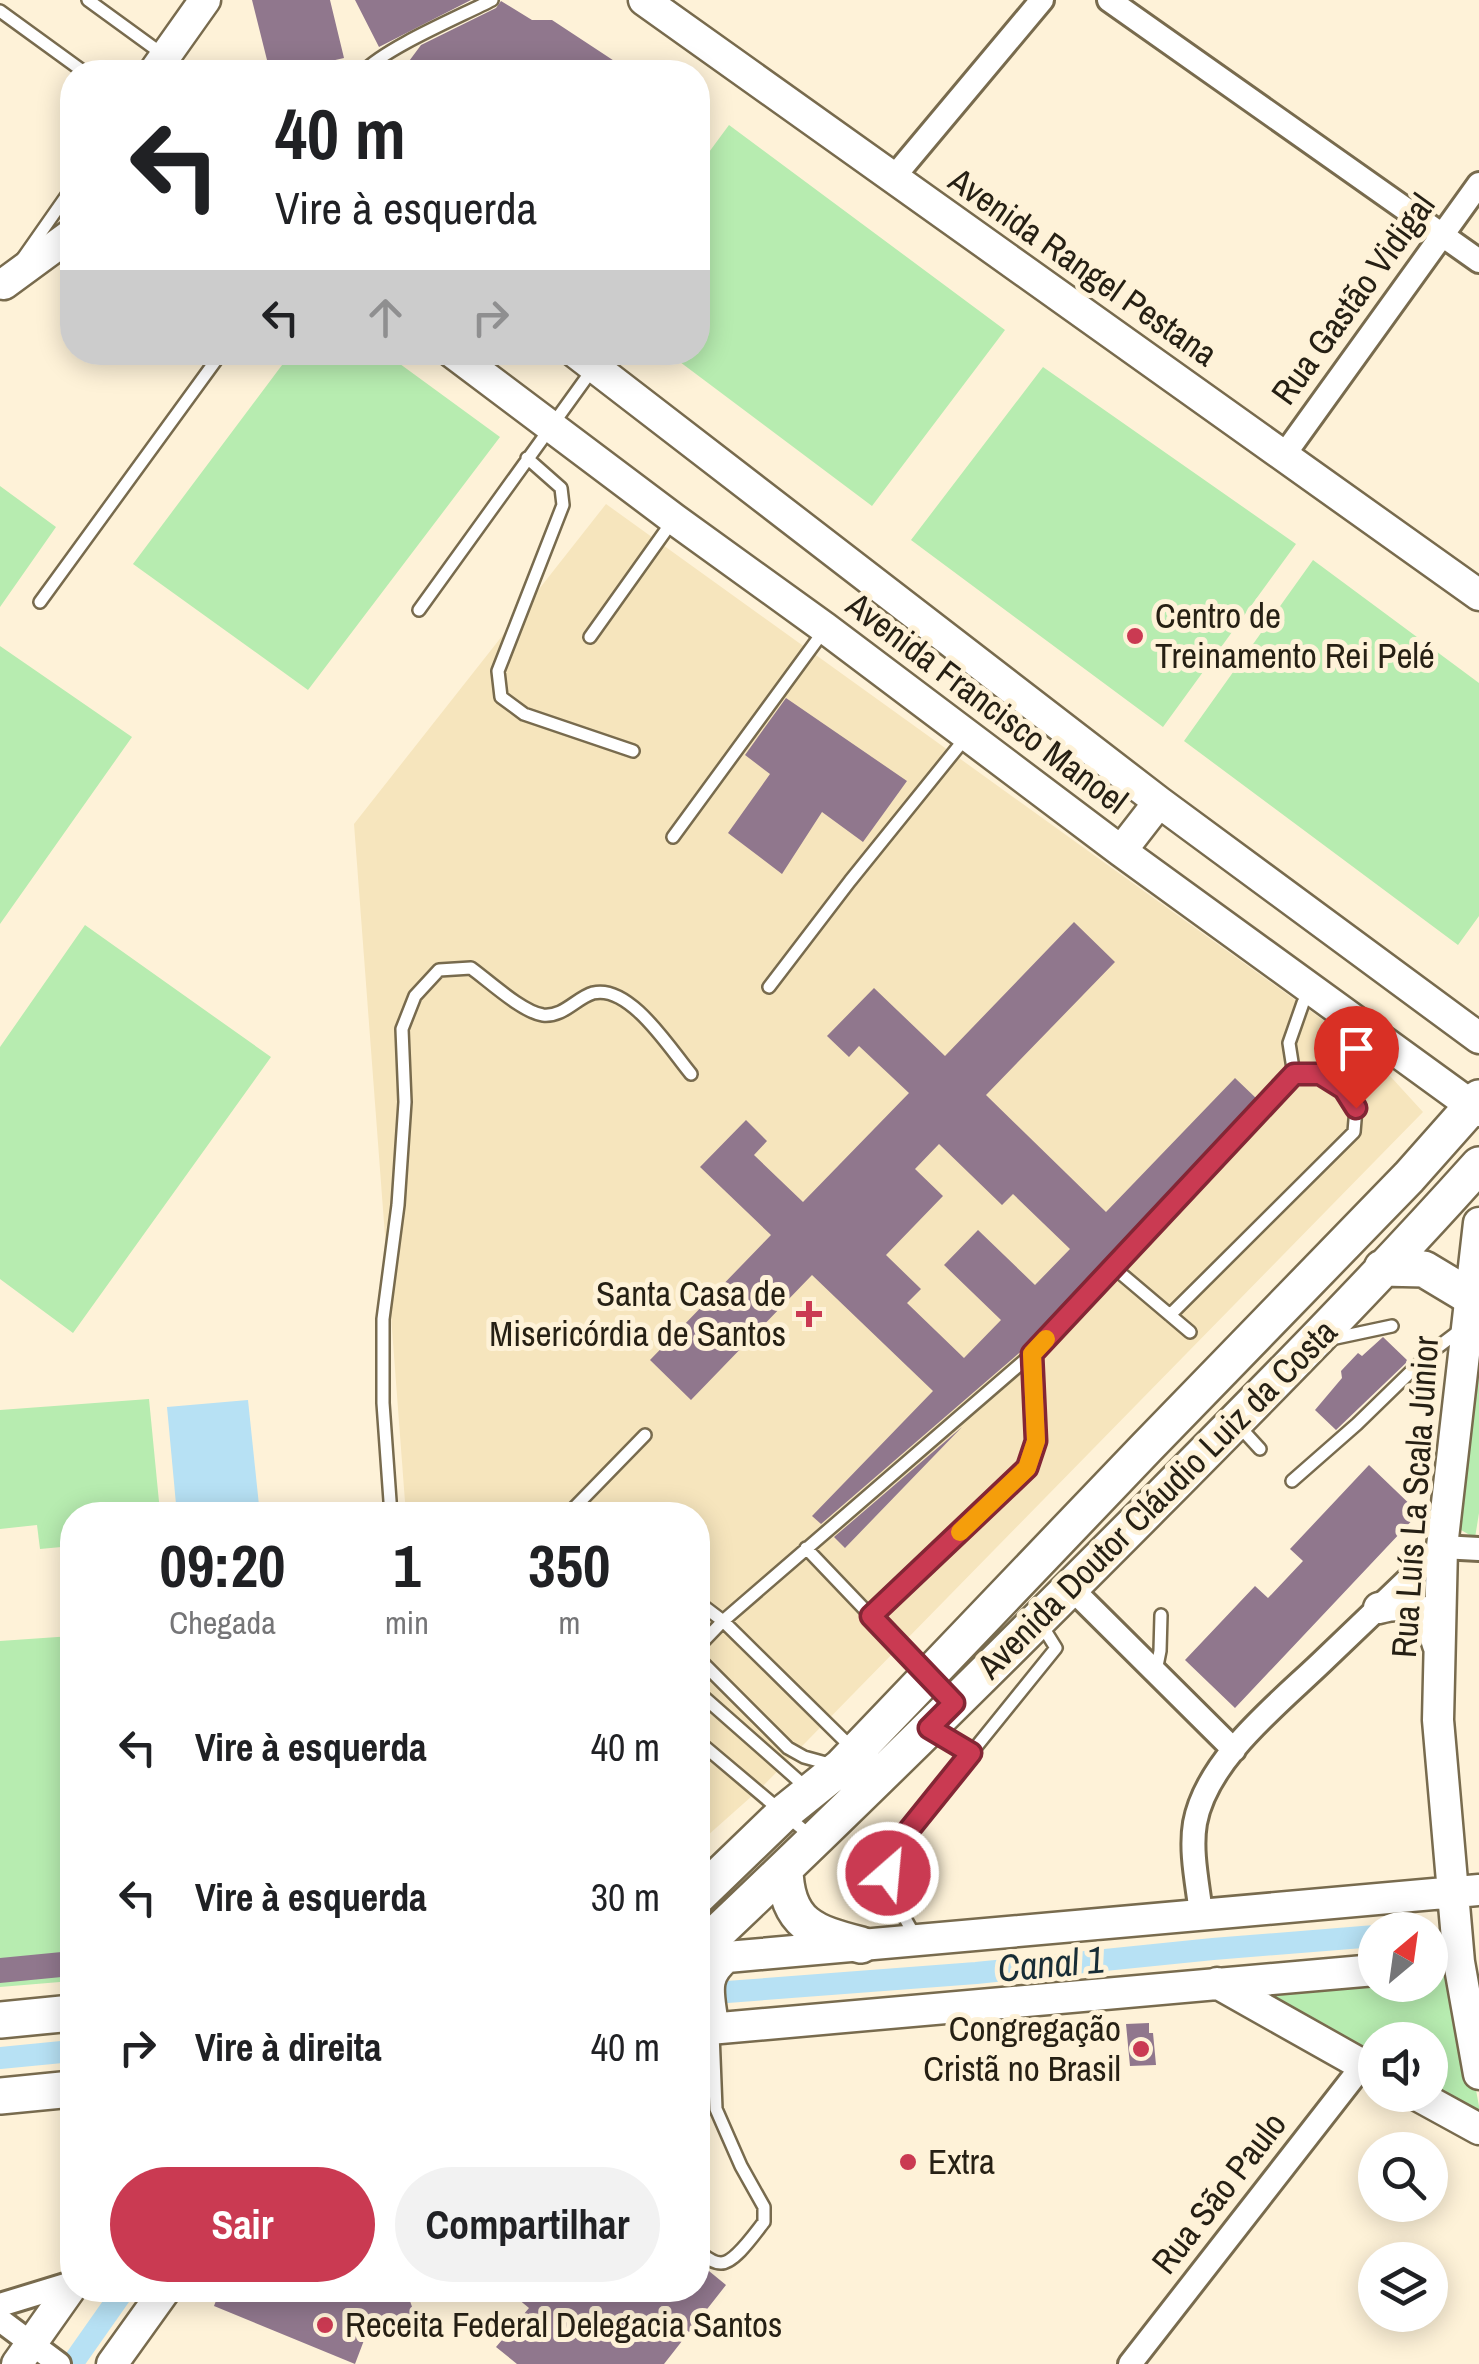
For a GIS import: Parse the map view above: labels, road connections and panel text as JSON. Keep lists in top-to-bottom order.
{
  "streets": {
    "main road": ["Avenida Doutor Cláudio Luiz da Costa"],
    "street": [
      "Avenida Rangel Pestana",
      "Rua Gastão Vidigal",
      "Avenida Francisco Manoel",
      "Rua Luís La Scala Júnior",
      "Rua São Paulo"
    ]
  },
  "crossings": [
    ["Avenida Rangel Pestana", "Rua Gastão Vidigal"],
    ["Avenida Francisco Manoel", "Avenida Doutor Cláudio Luiz da Costa"]
  ],
  "water": ["Canal 1"],
  "places": {
    "other": [
      "Centro de Treinamento Rei Pelé",
      "Congregação Cristã no Brasil",
      "Extra",
      "Receita Federal Delegacia Santos"
    ],
    "health": ["Santa Casa de Misericórdia de Santos"]
  },
  "north": "top right",
  "page": {
    "turn": ["40 m", "Vire à esquerda"],
    "eta": [
      "09:20",
      "Chegada",
      "1",
      "min",
      "350",
      "m"
    ],
    "list": [
      {
        "name": "Vire à esquerda",
        "value": "40 m"
      },
      {
        "name": "Vire à esquerda",
        "value": "30 m"
      },
      {
        "name": "Vire à direita",
        "value": "40 m"
      }
    ],
    "buttons": ["Sair", "Compartilhar"]
  }
}
